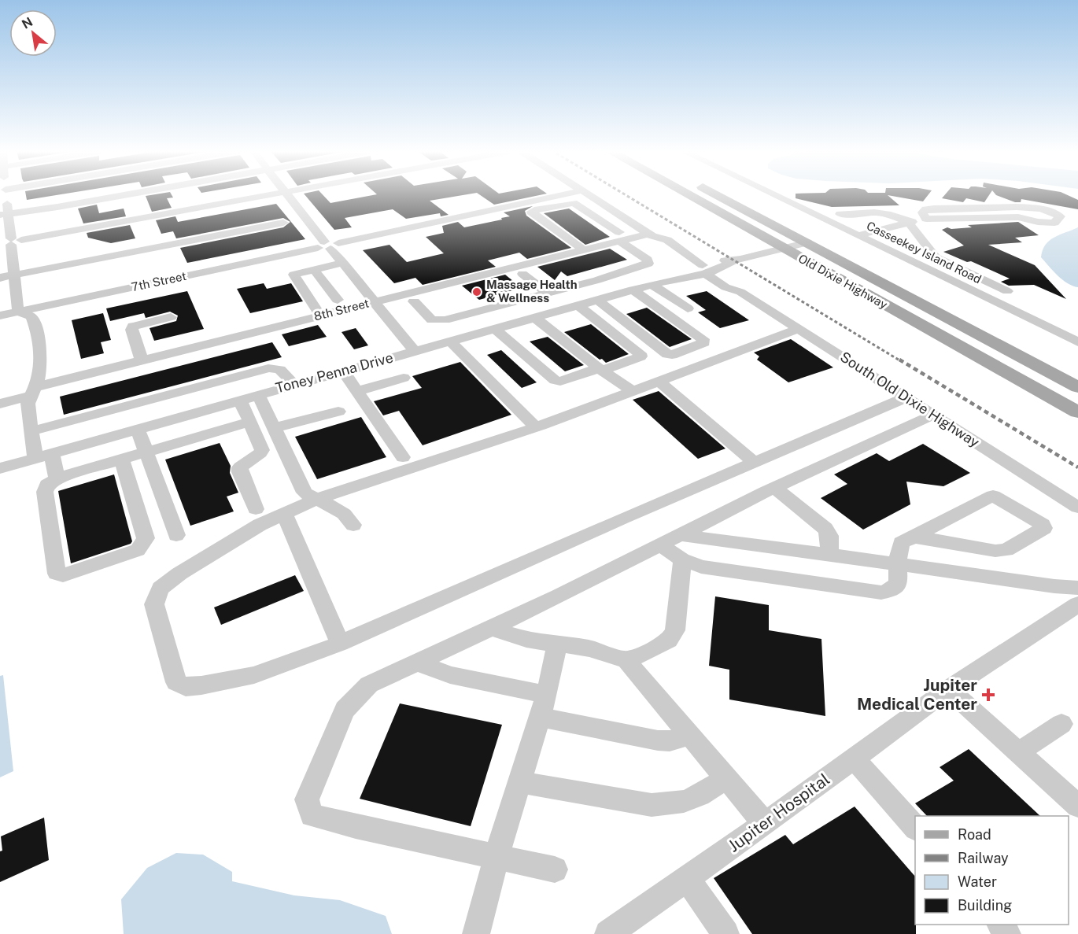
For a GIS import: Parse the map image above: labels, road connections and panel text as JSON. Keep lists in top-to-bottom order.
{
  "streets": {
    "main road": ["Old Dixie Highway"],
    "street": [
      "Casseekey Island Road",
      "7th Street",
      "8th Street",
      "Toney Penna Drive",
      "South Old Dixie Highway",
      "Jupiter Hospital"
    ]
  },
  "crossings": [
    ["Old Dixie Highway", "Toney Penna Drive"],
    ["8th Street", "South Old Dixie Highway"],
    ["Toney Penna Drive", "South Old Dixie Highway"]
  ],
  "places": {
    "other": ["Massage Health & Wellness"],
    "health": ["Jupiter Medical Center"]
  },
  "legend": [
    "Road",
    "Railway",
    "Water",
    "Building"
  ],
  "north": "top left"
}
